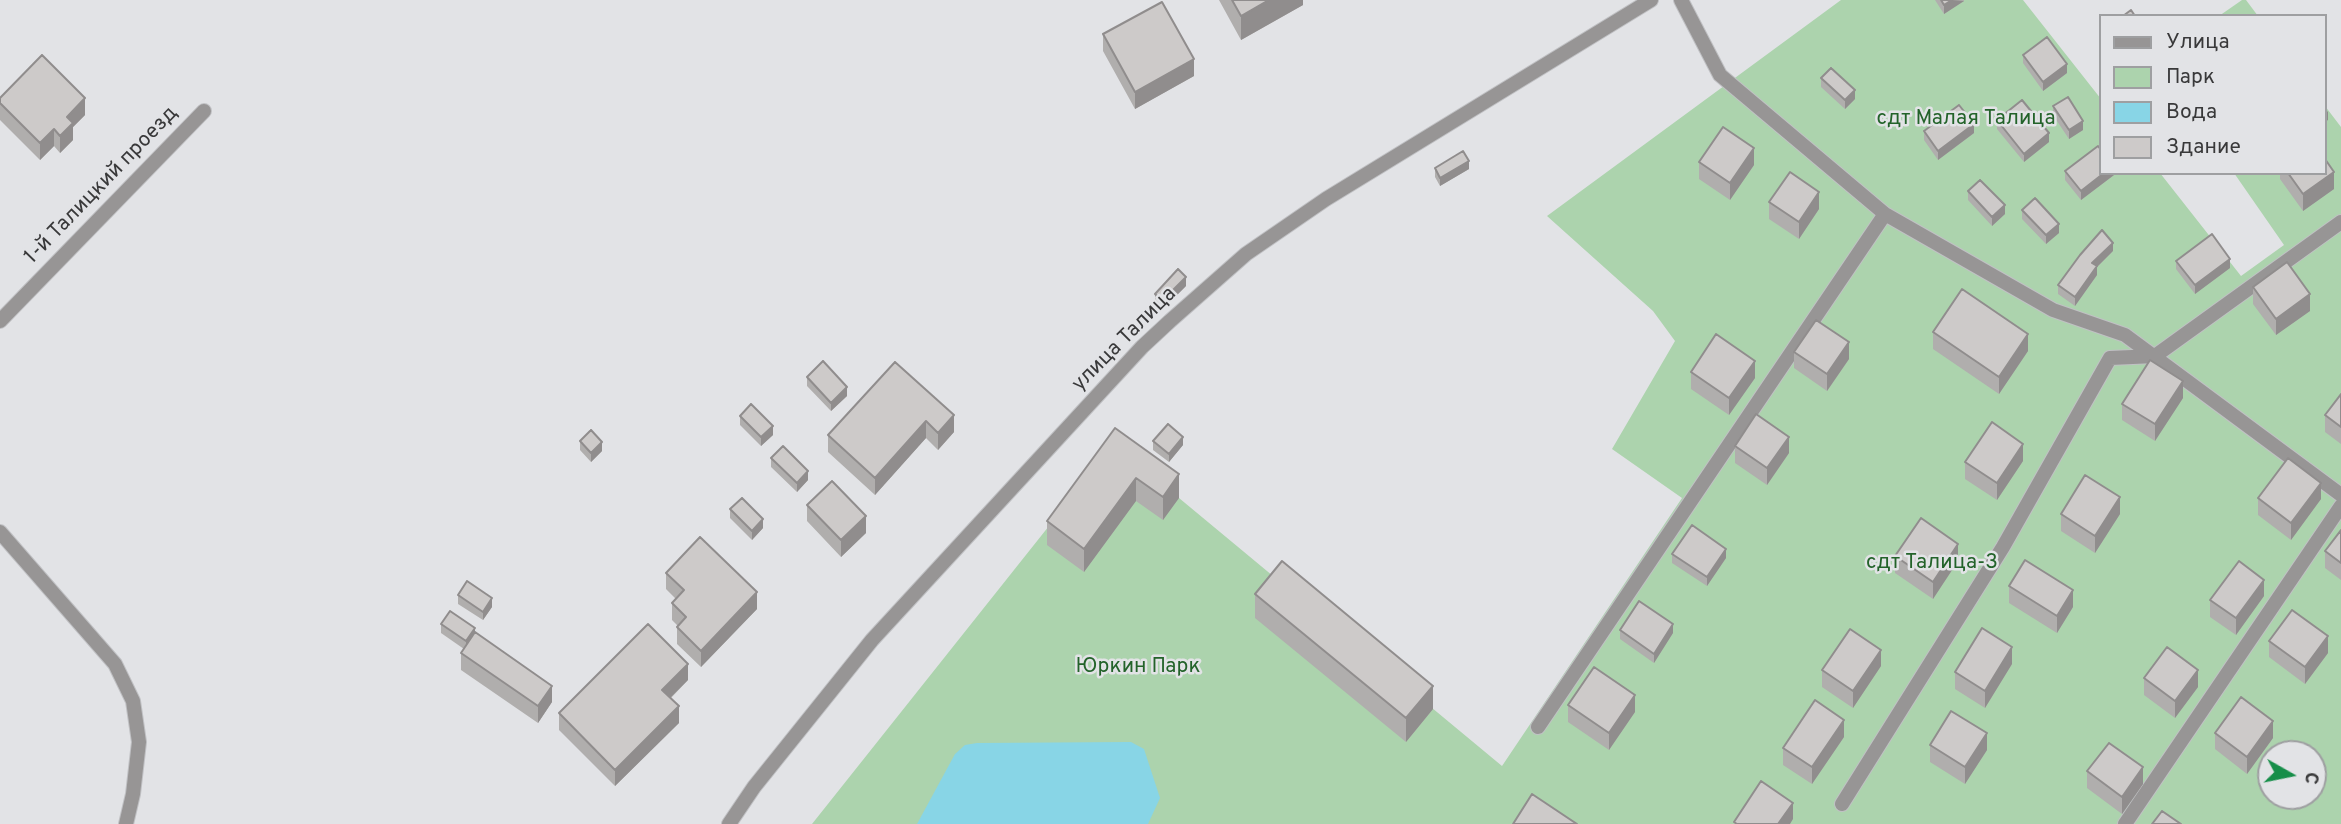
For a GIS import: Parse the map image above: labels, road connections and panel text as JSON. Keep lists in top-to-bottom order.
{
  "streets": {
    "street": ["1-й Талицкий проезд", "улица Талица"]
  },
  "parks": ["сдт Малая Талица", "сдт Талица-3", "Юркин Парк"],
  "legend": [
    "Улица",
    "Парк",
    "Вода",
    "Здание"
  ],
  "north": "right"
}
